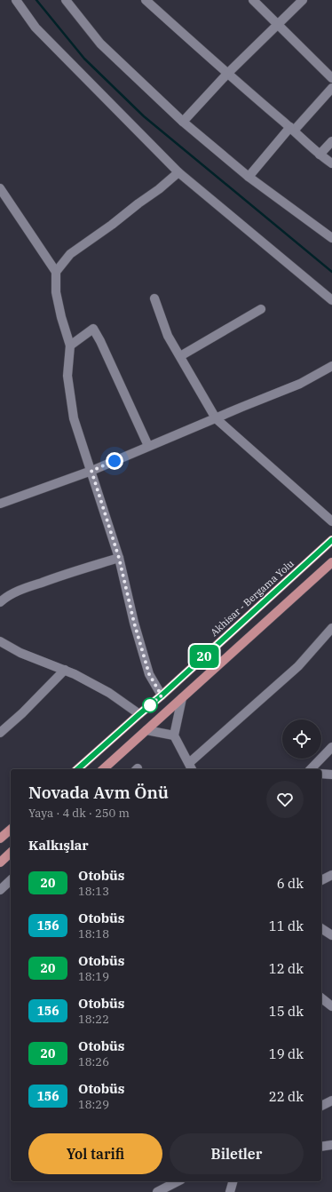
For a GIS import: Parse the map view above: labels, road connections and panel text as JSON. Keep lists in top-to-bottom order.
{
  "streets": {
    "main road": ["Akhisar - Bergama Yolu"]
  },
  "lines": ["bus line 20"],
  "page": {
    "on_map": "20",
    "heading": [
      ["Novada Avm Önü", "Yaya · 4 dk · 250 m"],
      "Kalkışlar"
    ],
    "list": [
      {
        "mark": "20",
        "name": "Otobüs",
        "note": "18:13",
        "value": "6 dk"
      },
      {
        "mark": "156",
        "name": "Otobüs",
        "note": "18:18",
        "value": "11 dk"
      },
      {
        "mark": "20",
        "name": "Otobüs",
        "note": "18:19",
        "value": "12 dk"
      },
      {
        "mark": "156",
        "name": "Otobüs",
        "note": "18:22",
        "value": "15 dk"
      },
      {
        "mark": "20",
        "name": "Otobüs",
        "note": "18:26",
        "value": "19 dk"
      },
      {
        "mark": "156",
        "name": "Otobüs",
        "note": "18:29",
        "value": "22 dk"
      }
    ],
    "buttons": ["Yol tarifi", "Biletler"]
  }
}
